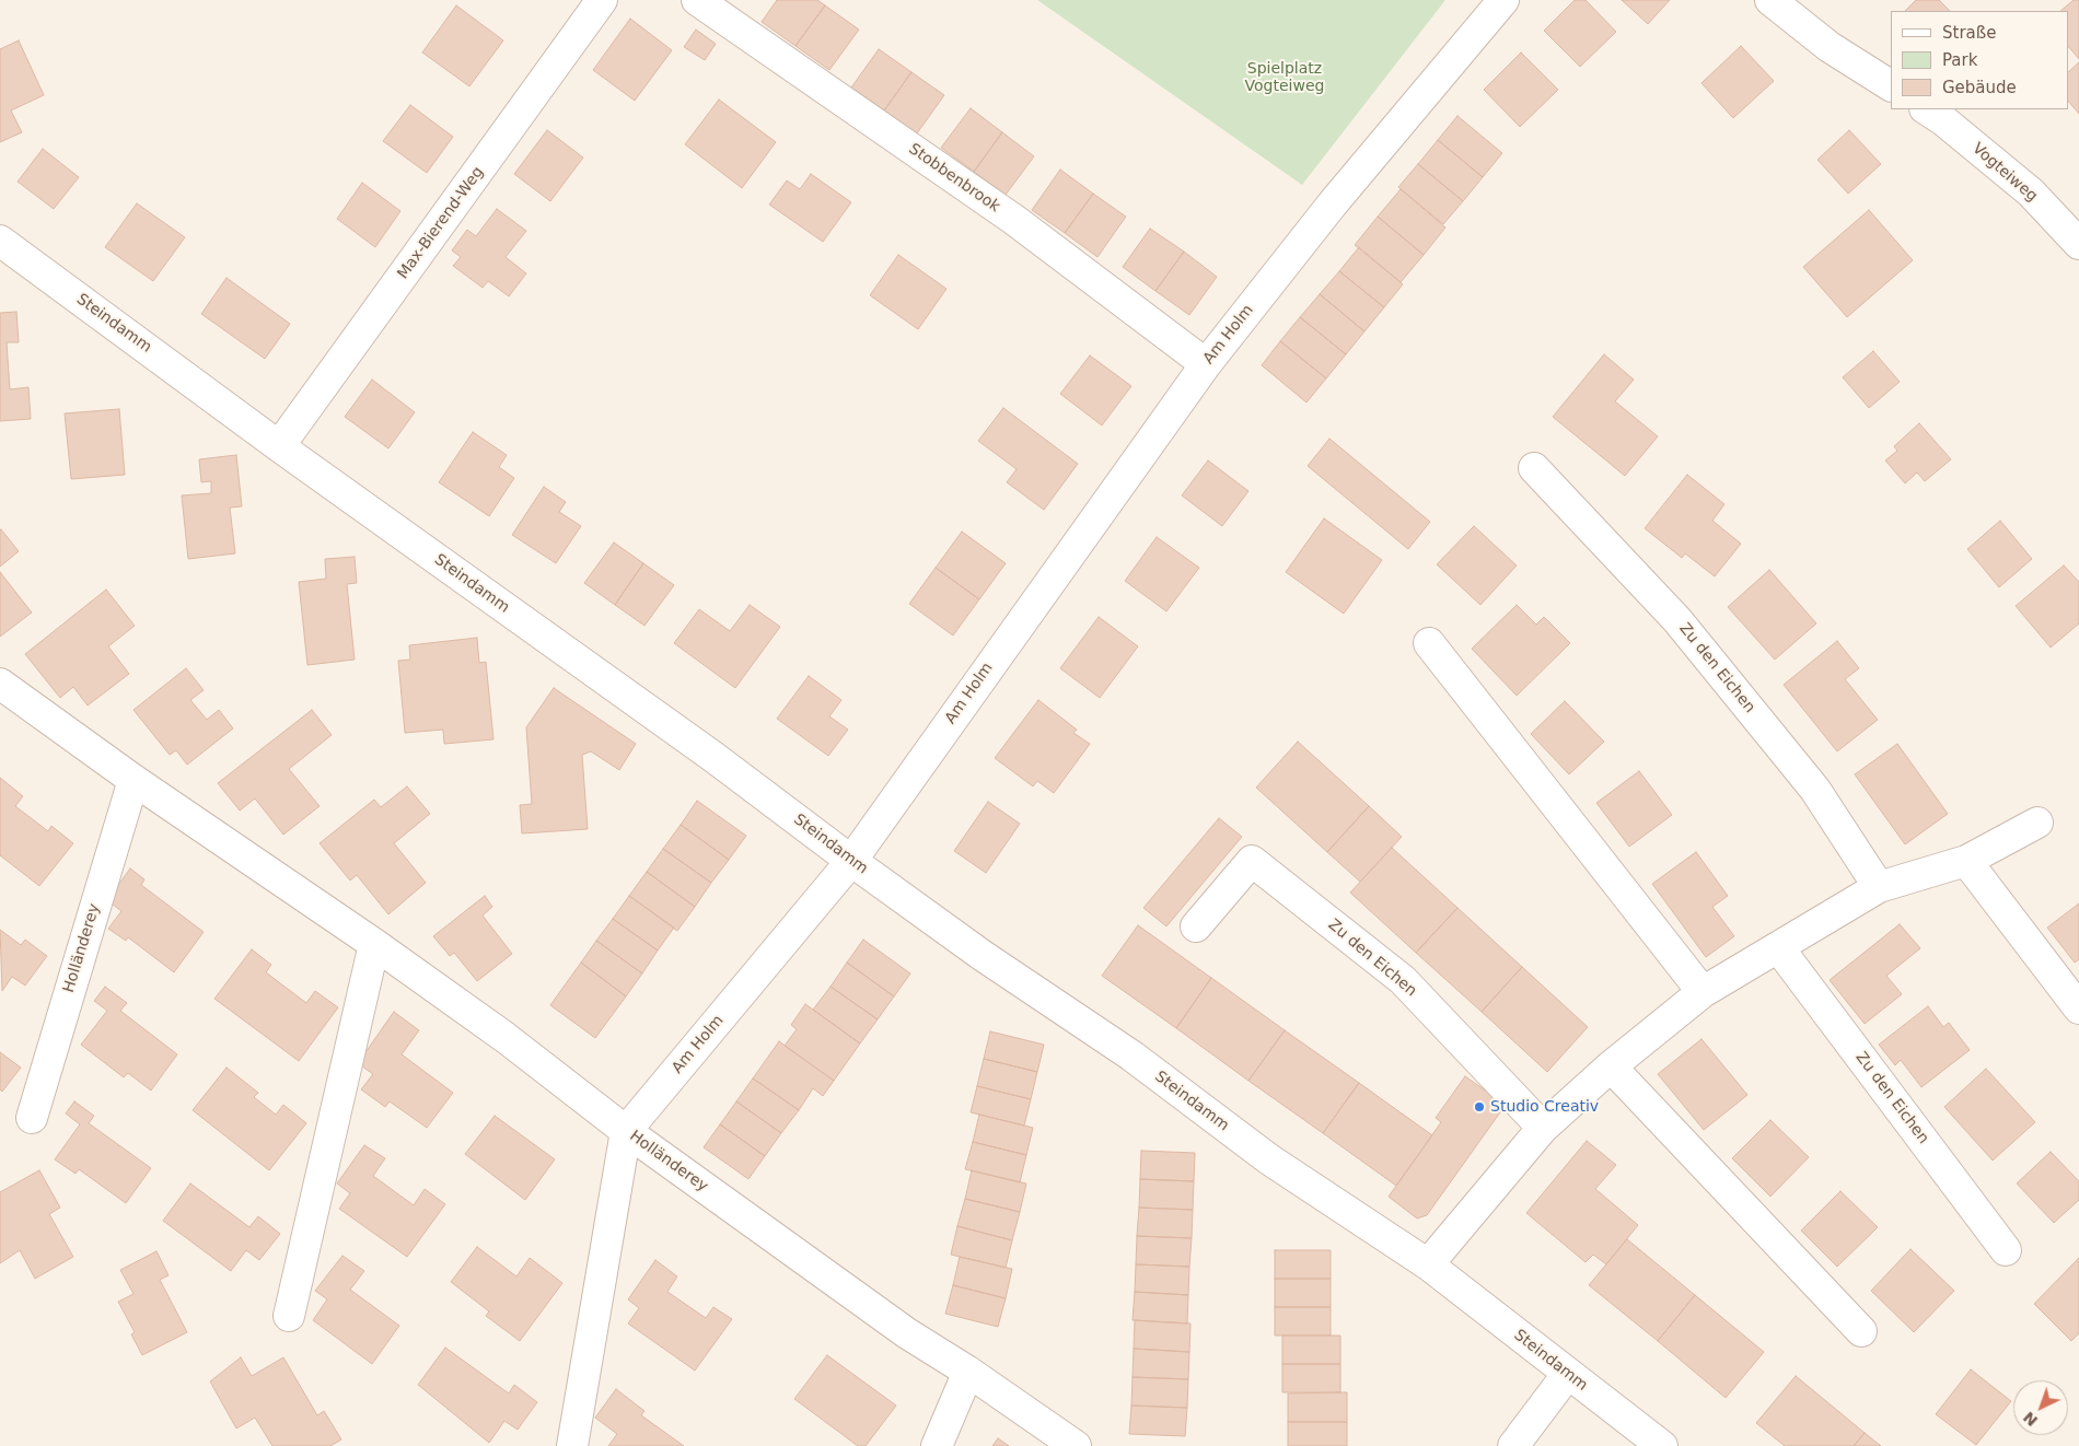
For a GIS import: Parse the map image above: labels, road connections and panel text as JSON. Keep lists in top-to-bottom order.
{
  "streets": {
    "street": [
      "Vogteiweg",
      "Stobbenbrook",
      "Max-Bierend-Weg",
      "Steindamm",
      "Am Holm",
      "Zu den Eichen",
      "Holländerey"
    ]
  },
  "crossings": [
    ["Stobbenbrook", "Am Holm"],
    ["Max-Bierend-Weg", "Steindamm"],
    ["Steindamm", "Am Holm"],
    ["Am Holm", "Holländerey"]
  ],
  "parks": ["Spielplatz Vogteiweg"],
  "places": ["Studio Creativ"],
  "legend": ["Straße", "Park", "Gebäude"],
  "north": "bottom left"
}
